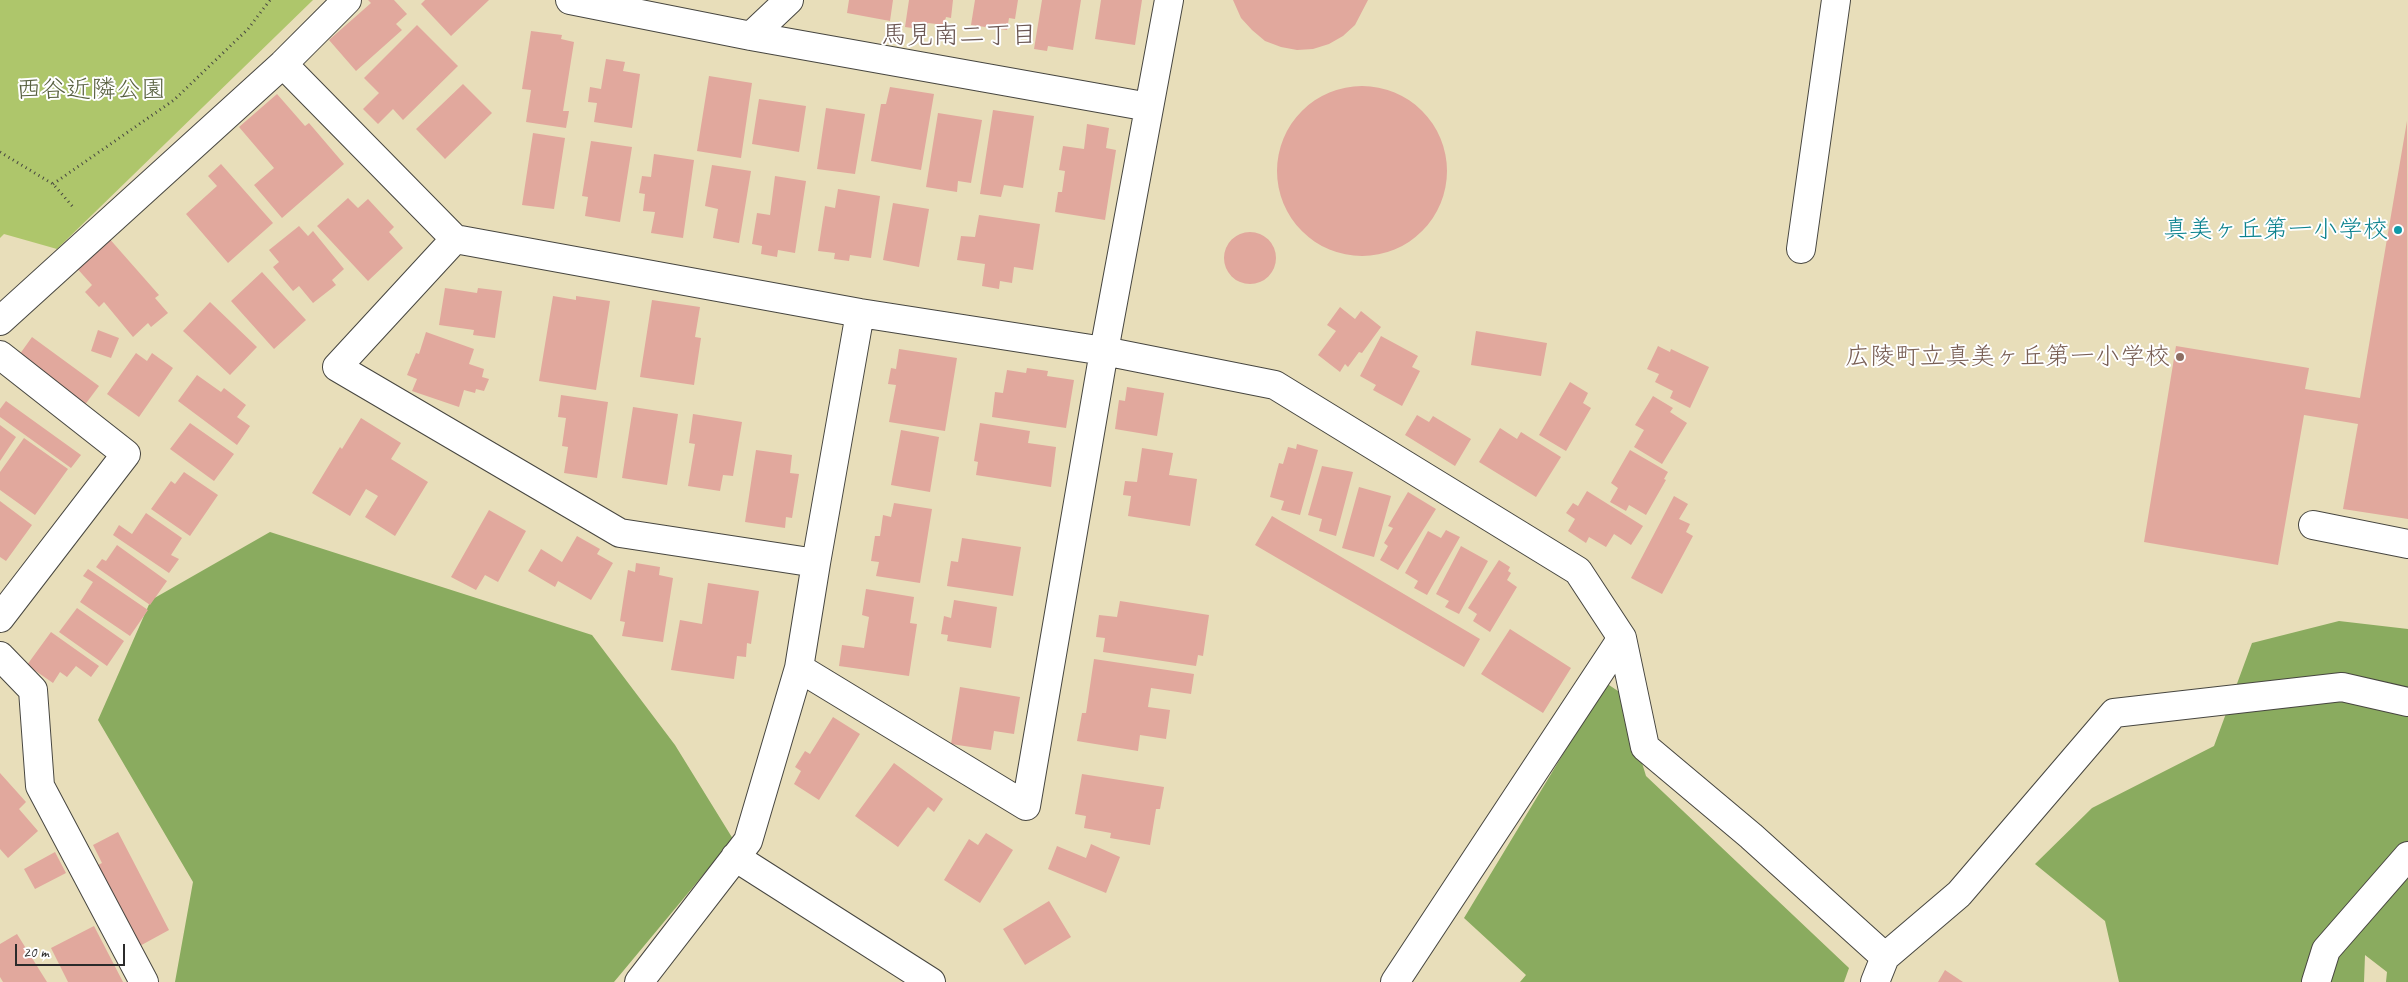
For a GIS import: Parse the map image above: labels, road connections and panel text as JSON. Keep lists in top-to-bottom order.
{
  "districts": ["馬見南二丁目"],
  "parks": ["西谷近隣公園"],
  "places": ["真美ヶ丘第一小学校", "広陵町立真美ヶ丘第一小学校"],
  "scale_bar": "20 m"
}
